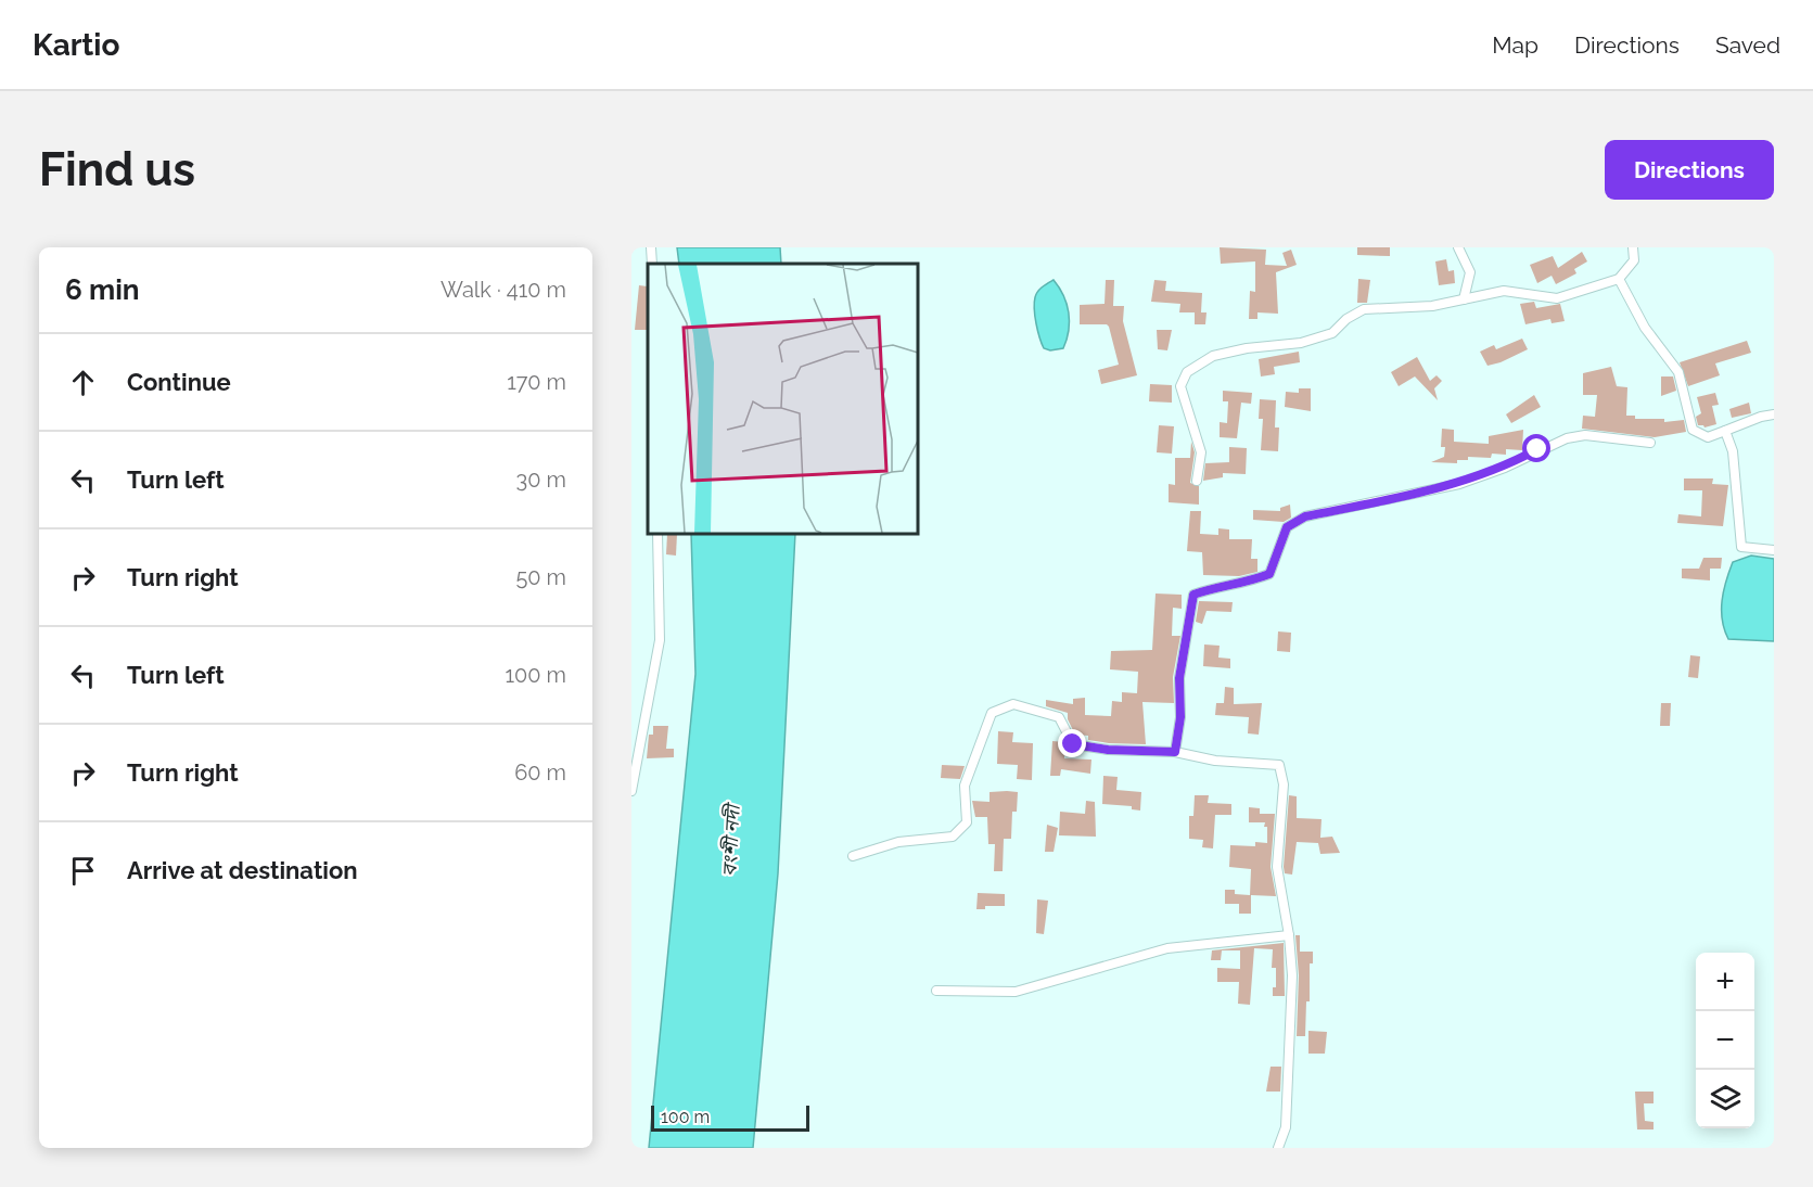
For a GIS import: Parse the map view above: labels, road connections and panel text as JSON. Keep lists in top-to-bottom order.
{
  "water": ["বংশী নদী"],
  "scale_bar": "100 m",
  "page": {
    "header": "Kartio",
    "nav": ["Map", "Directions", "Saved"],
    "buttons": "Directions",
    "title": "Find us",
    "heading": ["6 min", "Walk · 410 m"],
    "list": [
      ["Continue", "170 m"],
      ["Turn left", "30 m"],
      ["Turn right", "50 m"],
      ["Turn left", "100 m"],
      ["Turn right", "60 m"],
      "Arrive at destination"
    ],
    "map_buttons": ["+", "−"],
    "scale": "100 m"
  }
}
